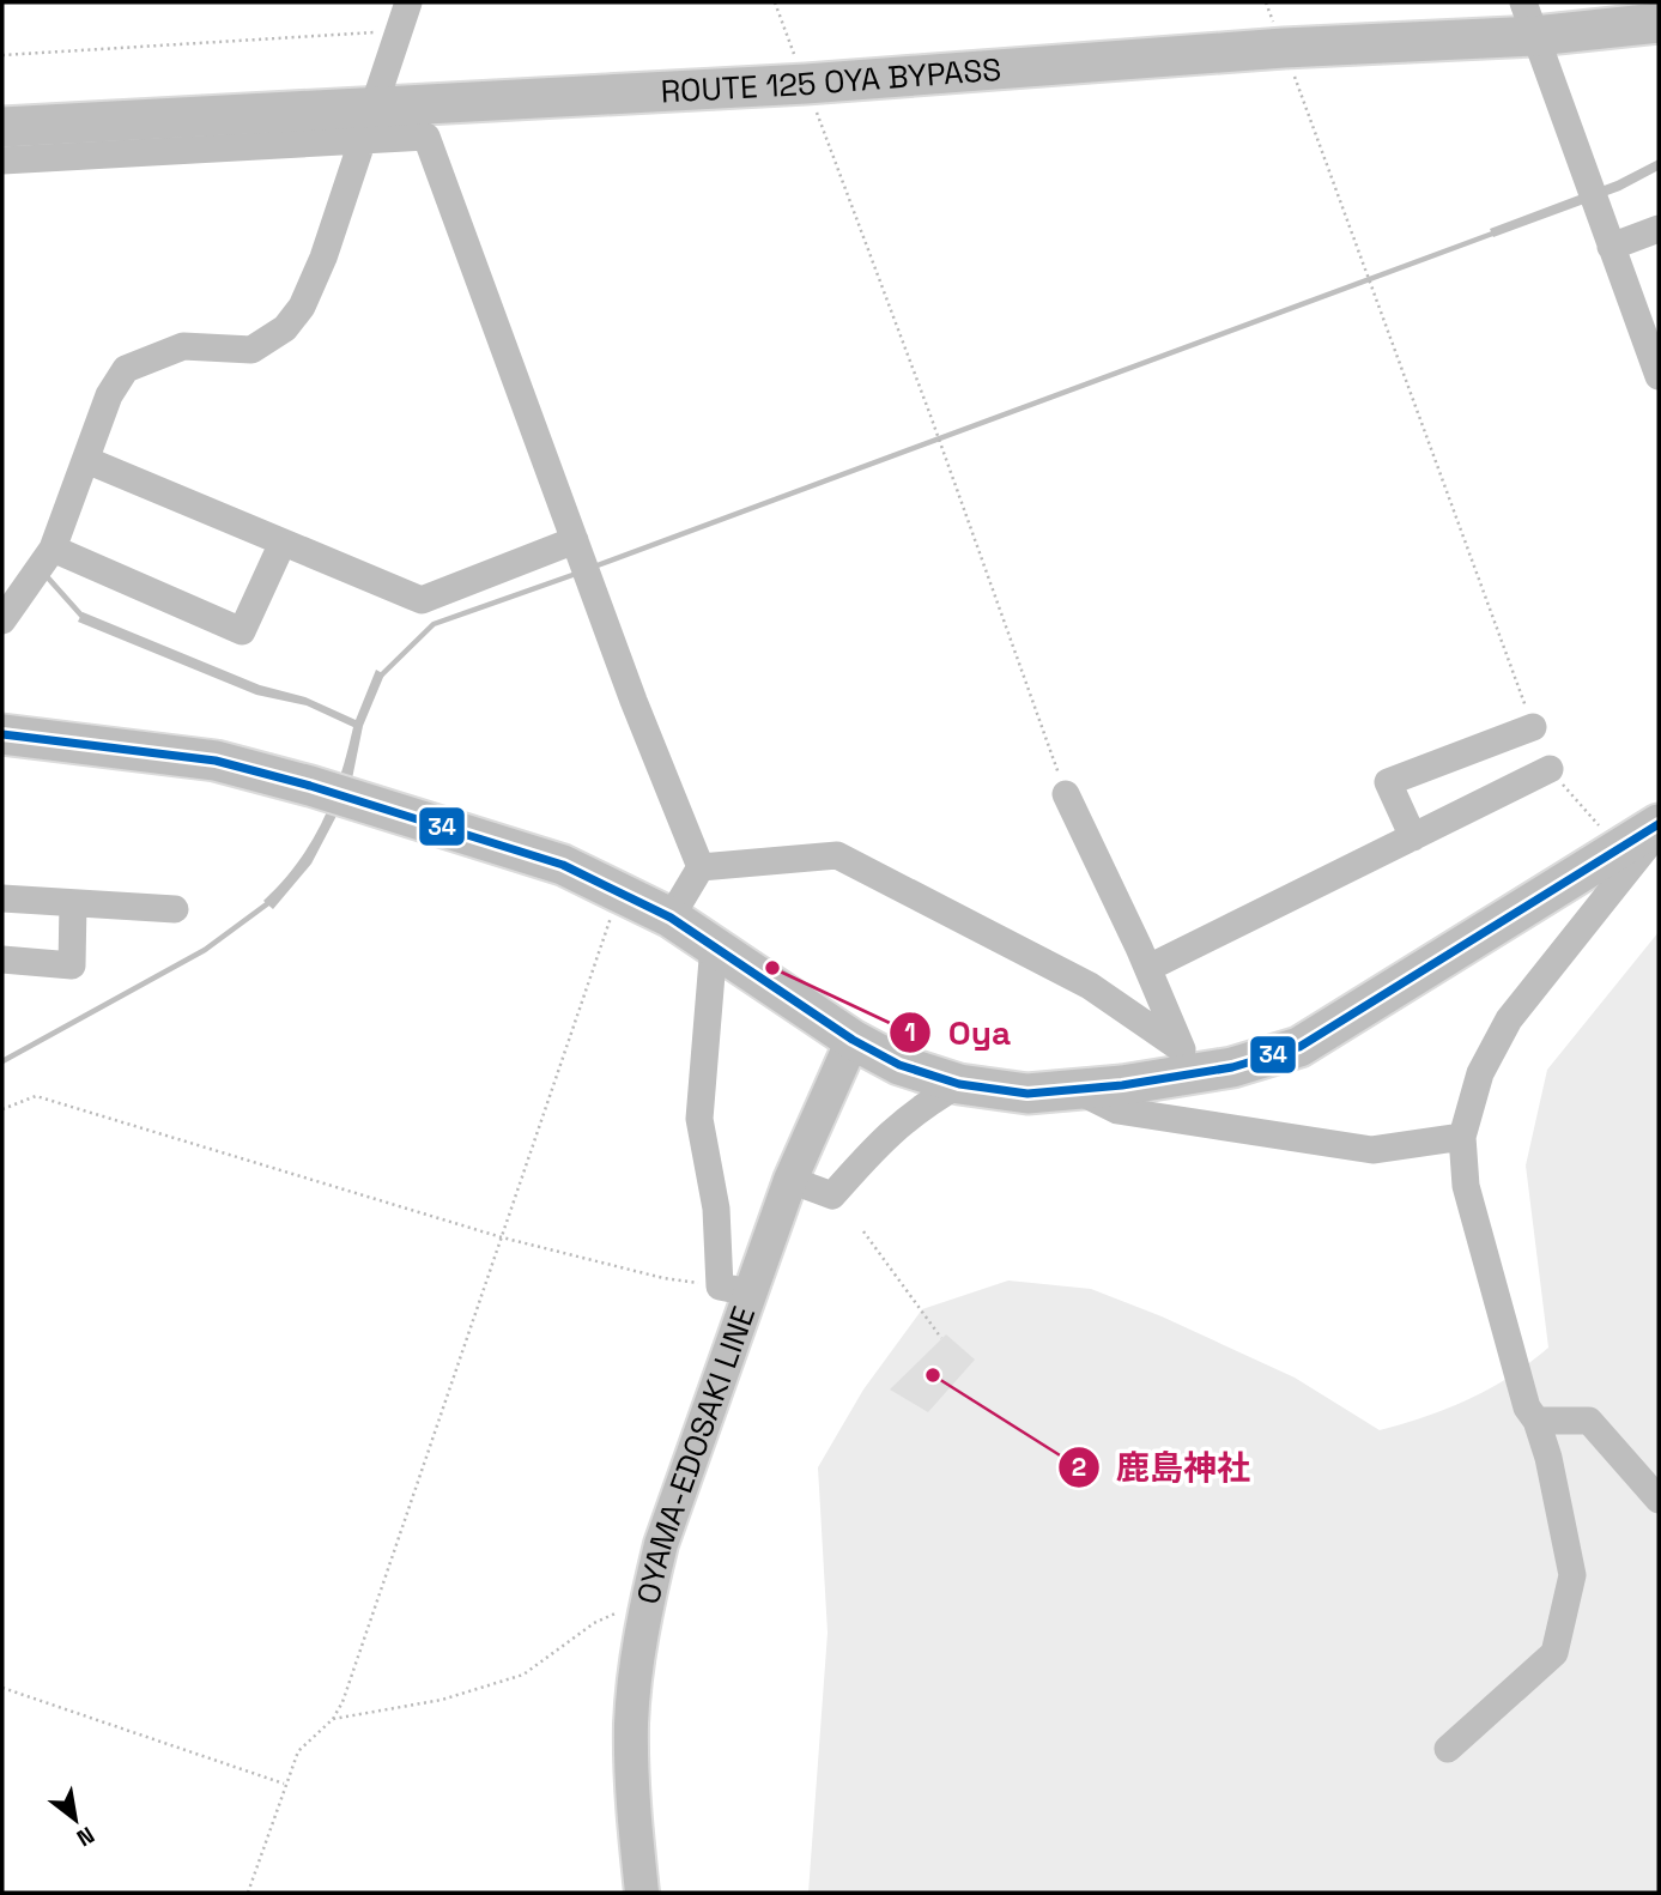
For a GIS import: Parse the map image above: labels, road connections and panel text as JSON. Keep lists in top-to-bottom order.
{
  "streets": {
    "highway": ["ROUTE 125 OYA BYPASS"],
    "main road": ["OYAMA-EDOSAKI LINE"]
  },
  "places": ["Oya", "鹿島神社"],
  "lines": ["transit line 34"],
  "north": "bottom right"
}
